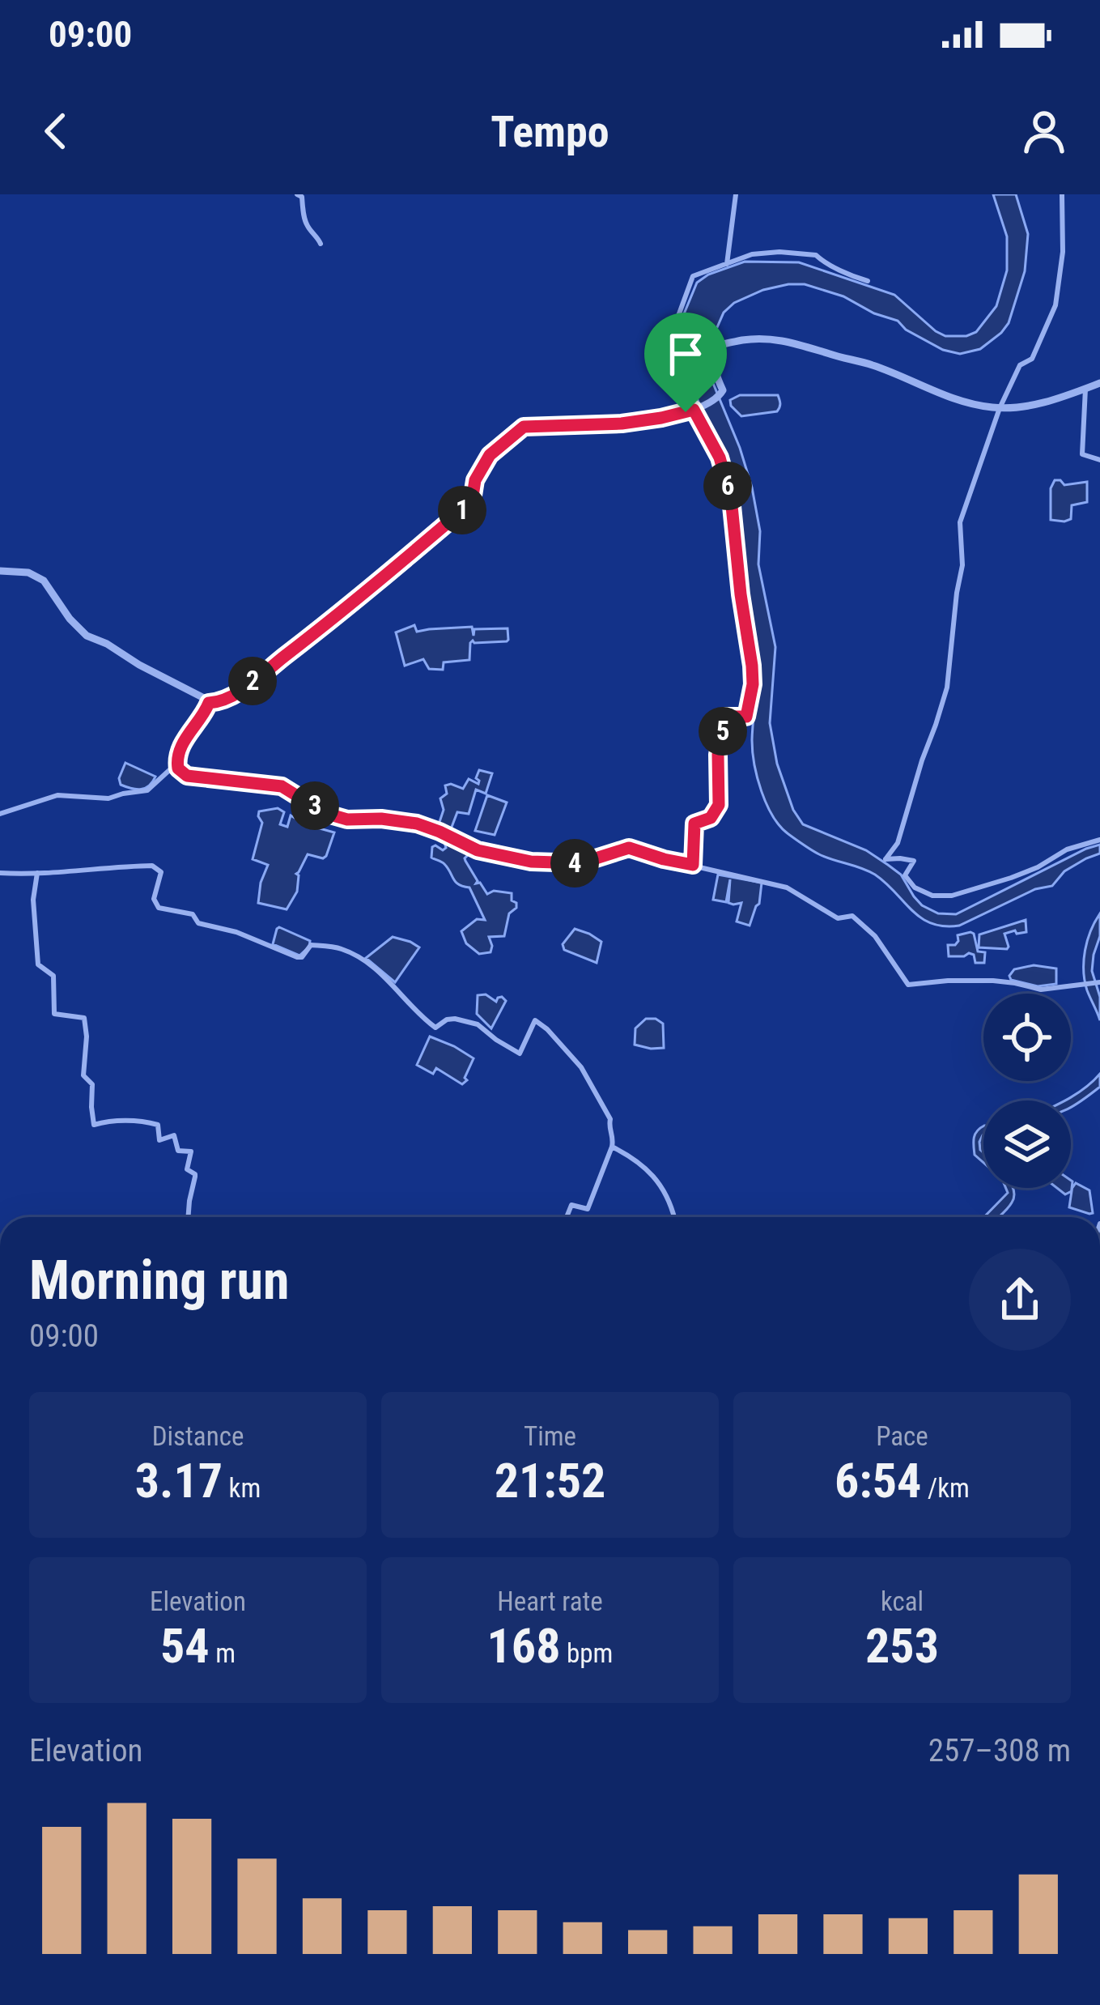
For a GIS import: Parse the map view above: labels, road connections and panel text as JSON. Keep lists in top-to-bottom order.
{
  "page": {
    "status": "09:00",
    "header": "Tempo",
    "pins": [
      "6",
      "1",
      "2",
      "5",
      "3",
      "4"
    ],
    "heading": ["Morning run", "09:00"],
    "stats": [
      ["Distance", "3.17 km"],
      ["Time", "21:52"],
      ["Pace", "6:54 /km"],
      ["Elevation", "54 m"],
      ["Heart rate", "168 bpm"],
      ["kcal", "253"]
    ],
    "chart": ["Elevation", "257–308 m"]
  }
}
